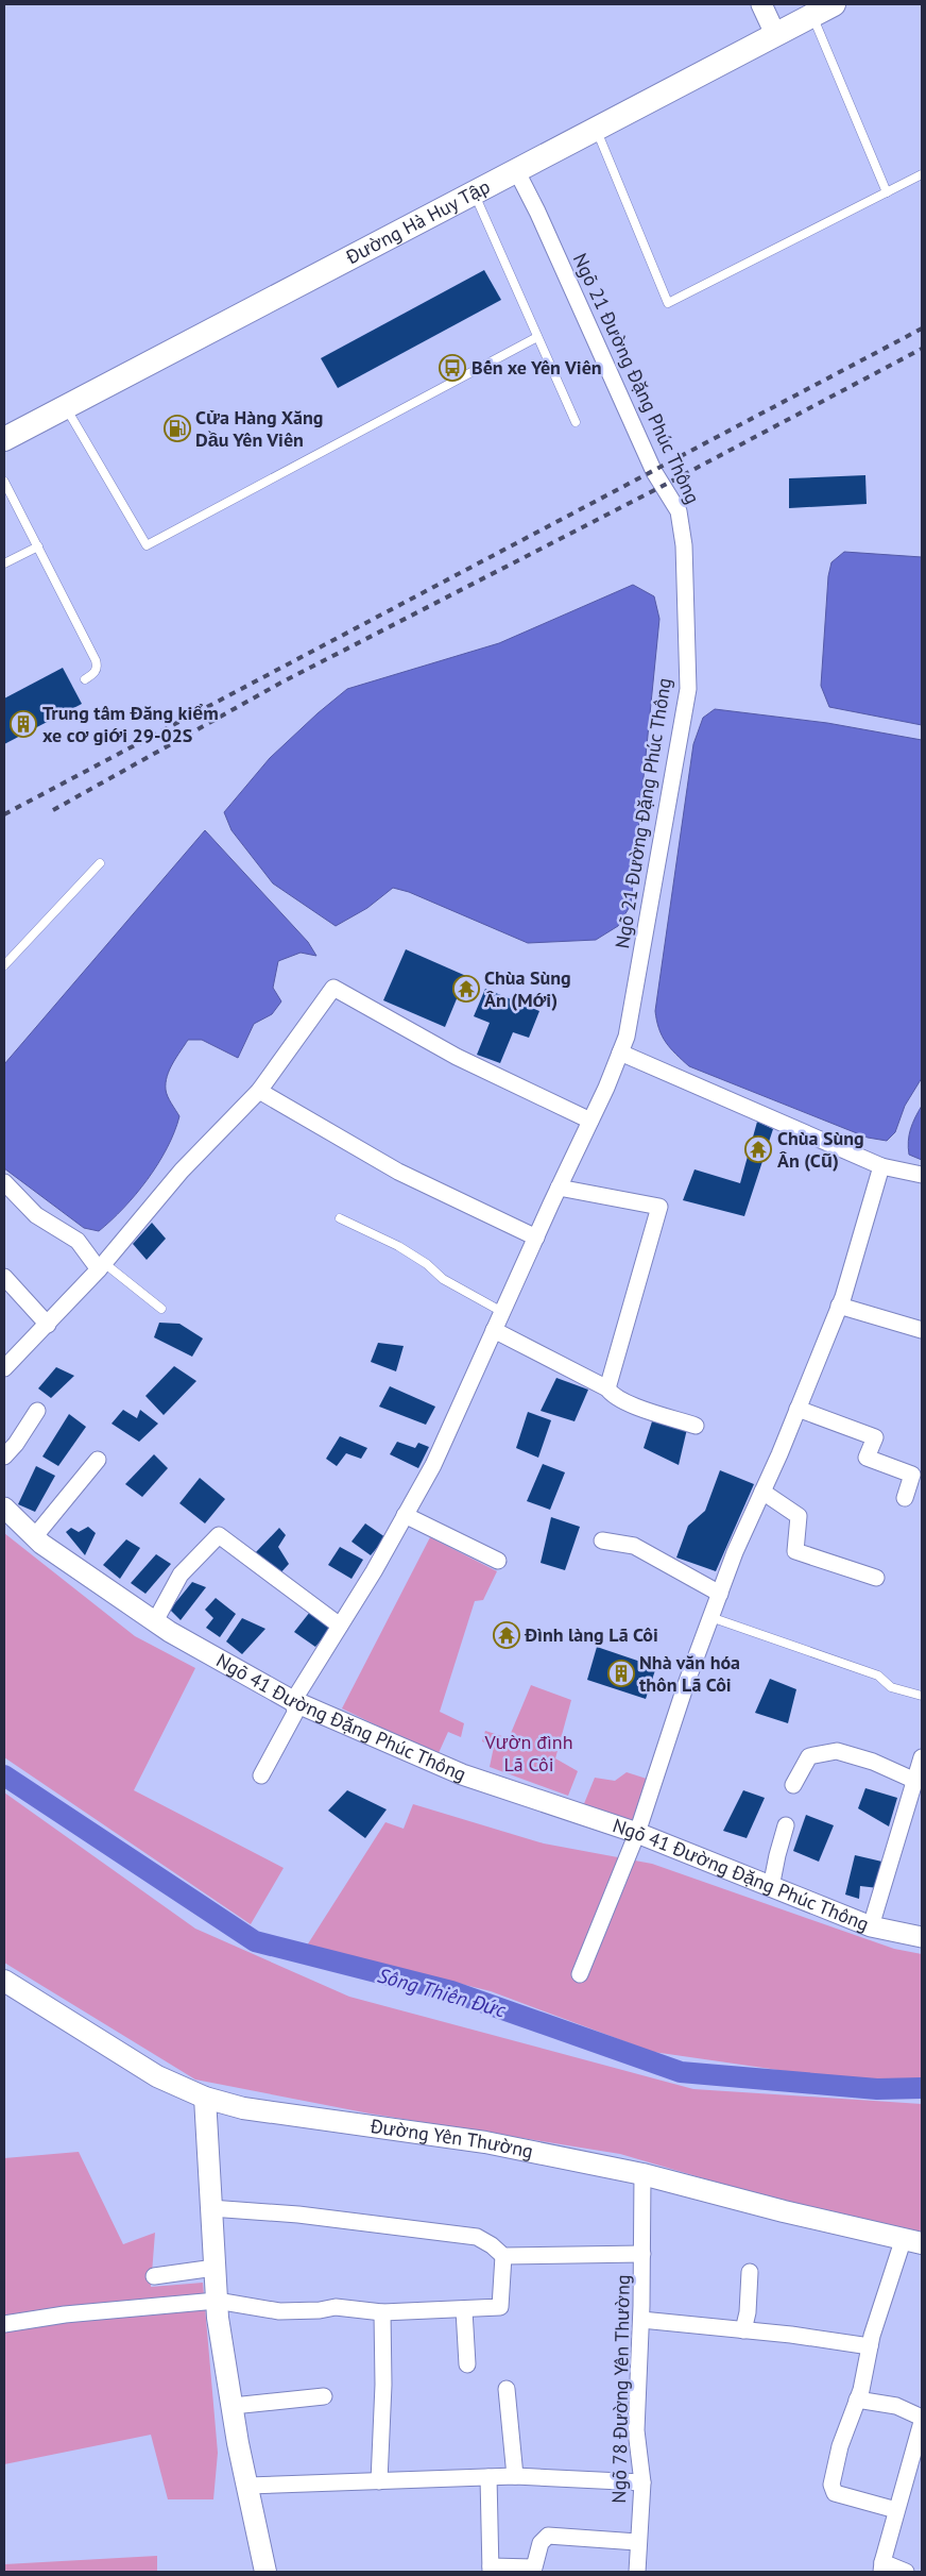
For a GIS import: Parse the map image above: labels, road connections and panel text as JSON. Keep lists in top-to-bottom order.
{
  "streets": {
    "main road": ["Đường Hà Huy Tập", "Đường Yên Thường"],
    "street": ["Ngõ 21 Đường Đặng Phúc Thông", "Ngõ 41 Đường Đặng Phúc Thông", "Ngõ 78 Đường Yên Thường"]
  },
  "crossings": [
    ["Đường Hà Huy Tập", "Ngõ 21 Đường Đặng Phúc Thông"],
    ["Ngõ 21 Đường Đặng Phúc Thông", "Ngõ 41 Đường Đặng Phúc Thông"],
    ["Đường Yên Thường", "Ngõ 78 Đường Yên Thường"]
  ],
  "water": ["Sông Thiên Đức"],
  "parks": ["Vườn đình Lã Côi"],
  "places": {
    "bus stop": ["Bến xe Yên Viên"],
    "fuel station": ["Cửa Hàng Xăng Dầu Yên Viên"],
    "building": ["Trung tâm Đăng kiểm xe cơ giới 29-02S", "Nhà văn hóa thôn Lã Côi"],
    "temple": ["Chùa Sùng Ân (Mới)", "Chùa Sùng Ân (Cũ)", "Đình làng Lã Côi"]
  }
}
